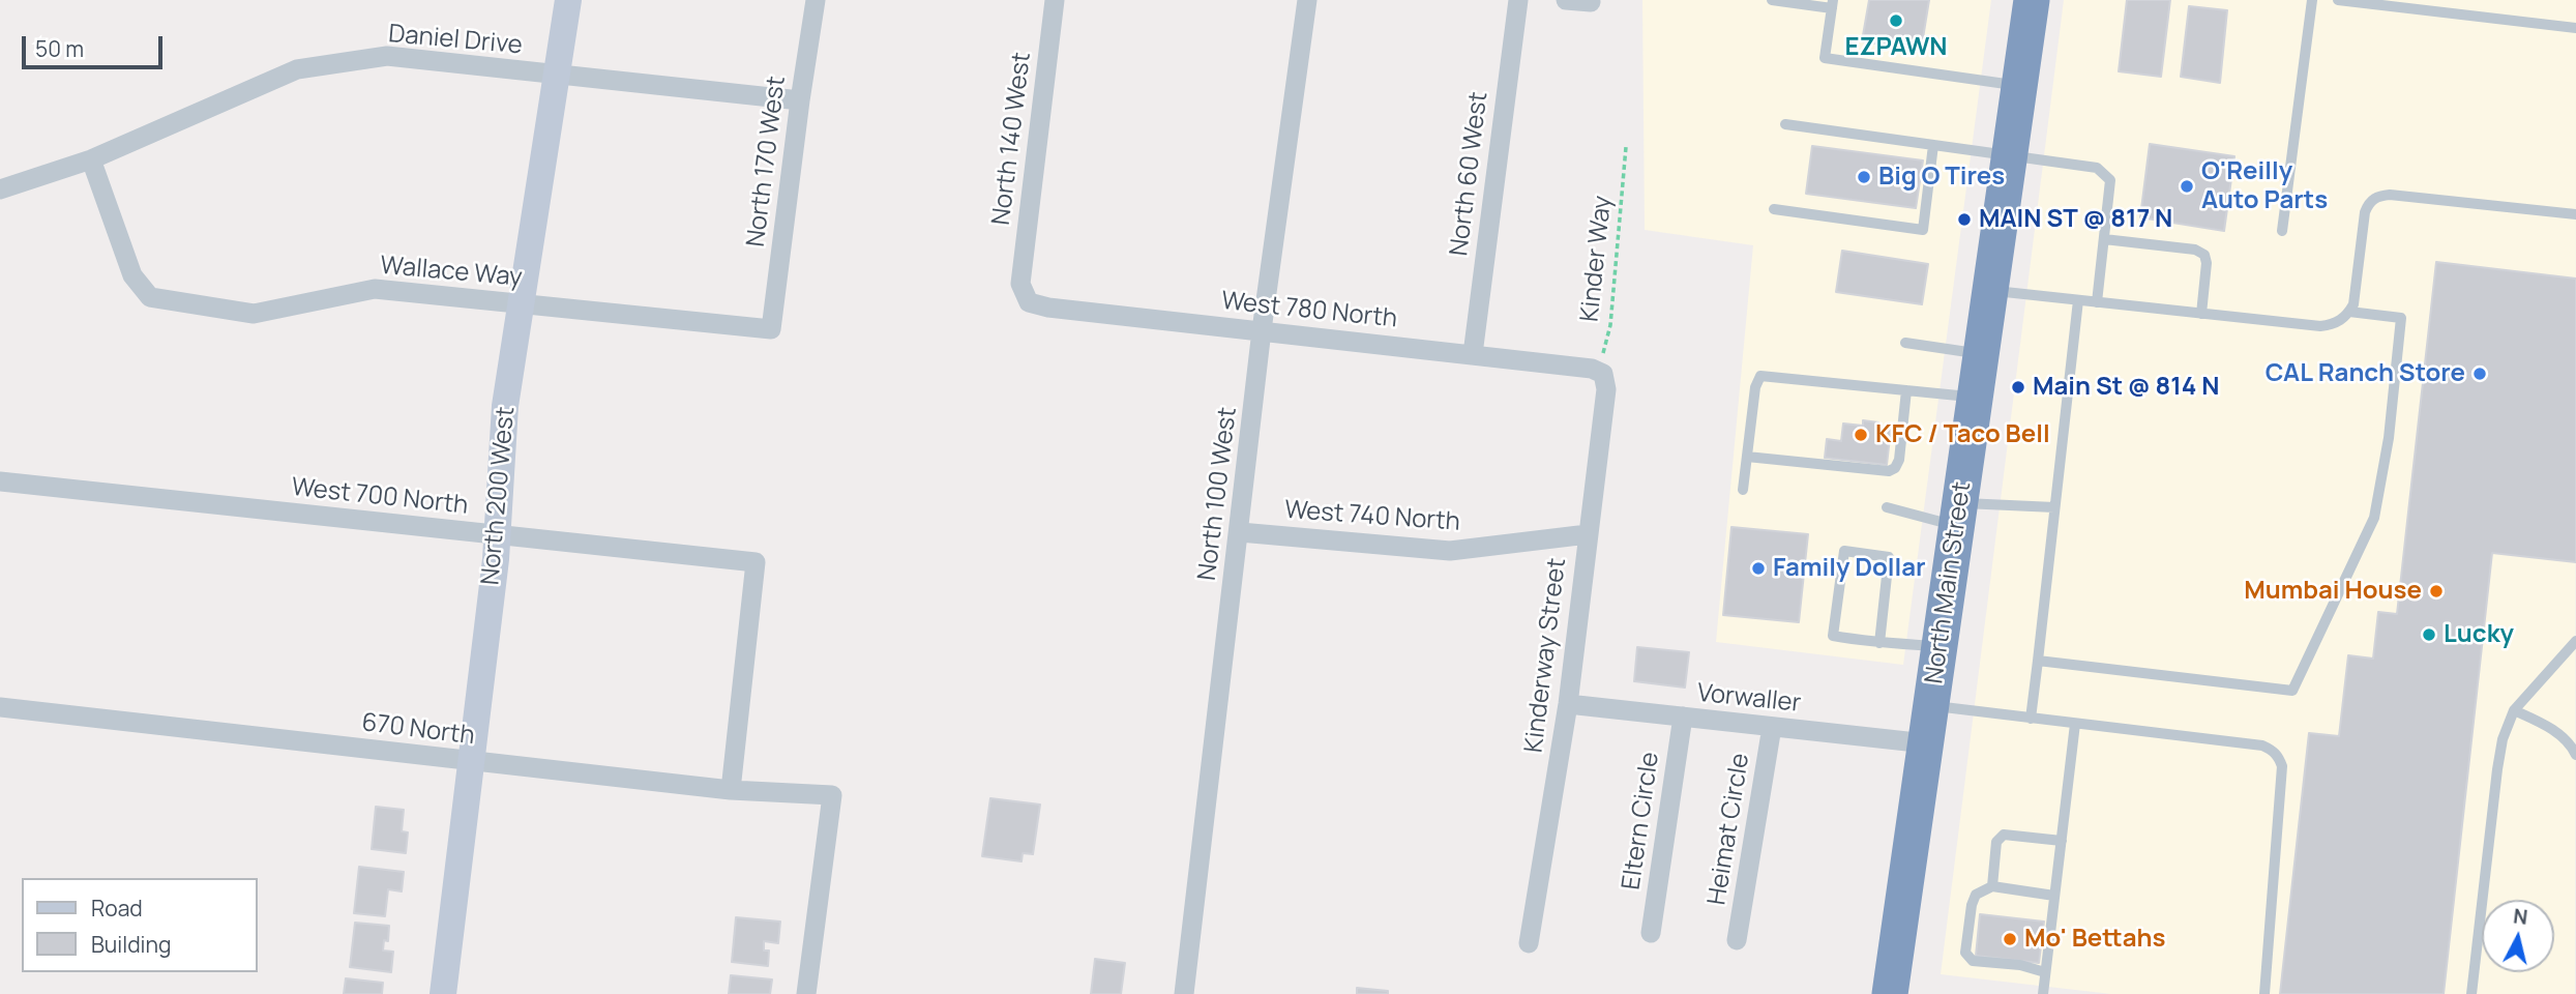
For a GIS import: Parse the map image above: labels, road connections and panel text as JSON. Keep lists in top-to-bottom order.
{
  "streets": {
    "highway": ["North Main Street"],
    "street": [
      "Daniel Drive",
      "North 140 West",
      "North 170 West",
      "North 60 West",
      "Wallace Way",
      "West 780 North",
      "North 100 West",
      "North 200 West",
      "West 700 North",
      "West 740 North",
      "Kinderway Street",
      "Vorwaller",
      "670 North",
      "Eltern Circle",
      "Heimat Circle"
    ],
    "path": ["Kinder Way"]
  },
  "crossings": [
    ["Daniel Drive", "North 170 West"],
    ["Daniel Drive", "Wallace Way"],
    ["Daniel Drive", "North 200 West"],
    ["North 140 West", "West 780 North"],
    ["North 170 West", "Wallace Way"],
    ["North 60 West", "West 780 North"],
    ["Kinder Way", "West 780 North"],
    ["Kinder Way", "Kinderway Street"],
    ["Wallace Way", "North 200 West"],
    ["West 780 North", "North 100 West"],
    ["West 780 North", "Kinderway Street"],
    ["North 100 West", "West 740 North"],
    ["North 200 West", "West 700 North"],
    ["North 200 West", "670 North"],
    ["West 700 North", "670 North"],
    ["West 740 North", "Kinderway Street"],
    ["North Main Street", "Vorwaller"],
    ["Kinderway Street", "Vorwaller"],
    ["Vorwaller", "Eltern Circle"],
    ["Vorwaller", "Heimat Circle"]
  ],
  "places": [
    "EZPAWN",
    "Big O Tires",
    "O'Reilly Auto Parts",
    "MAIN ST @ 817 N",
    "CAL Ranch Store",
    "Main St @ 814 N",
    "KFC / Taco Bell",
    "Family Dollar",
    "Mumbai House",
    "Lucky",
    "Mo' Bettahs"
  ],
  "legend": ["Road", "Building"],
  "scale_bar": "50 m",
  "north": "top"
}
